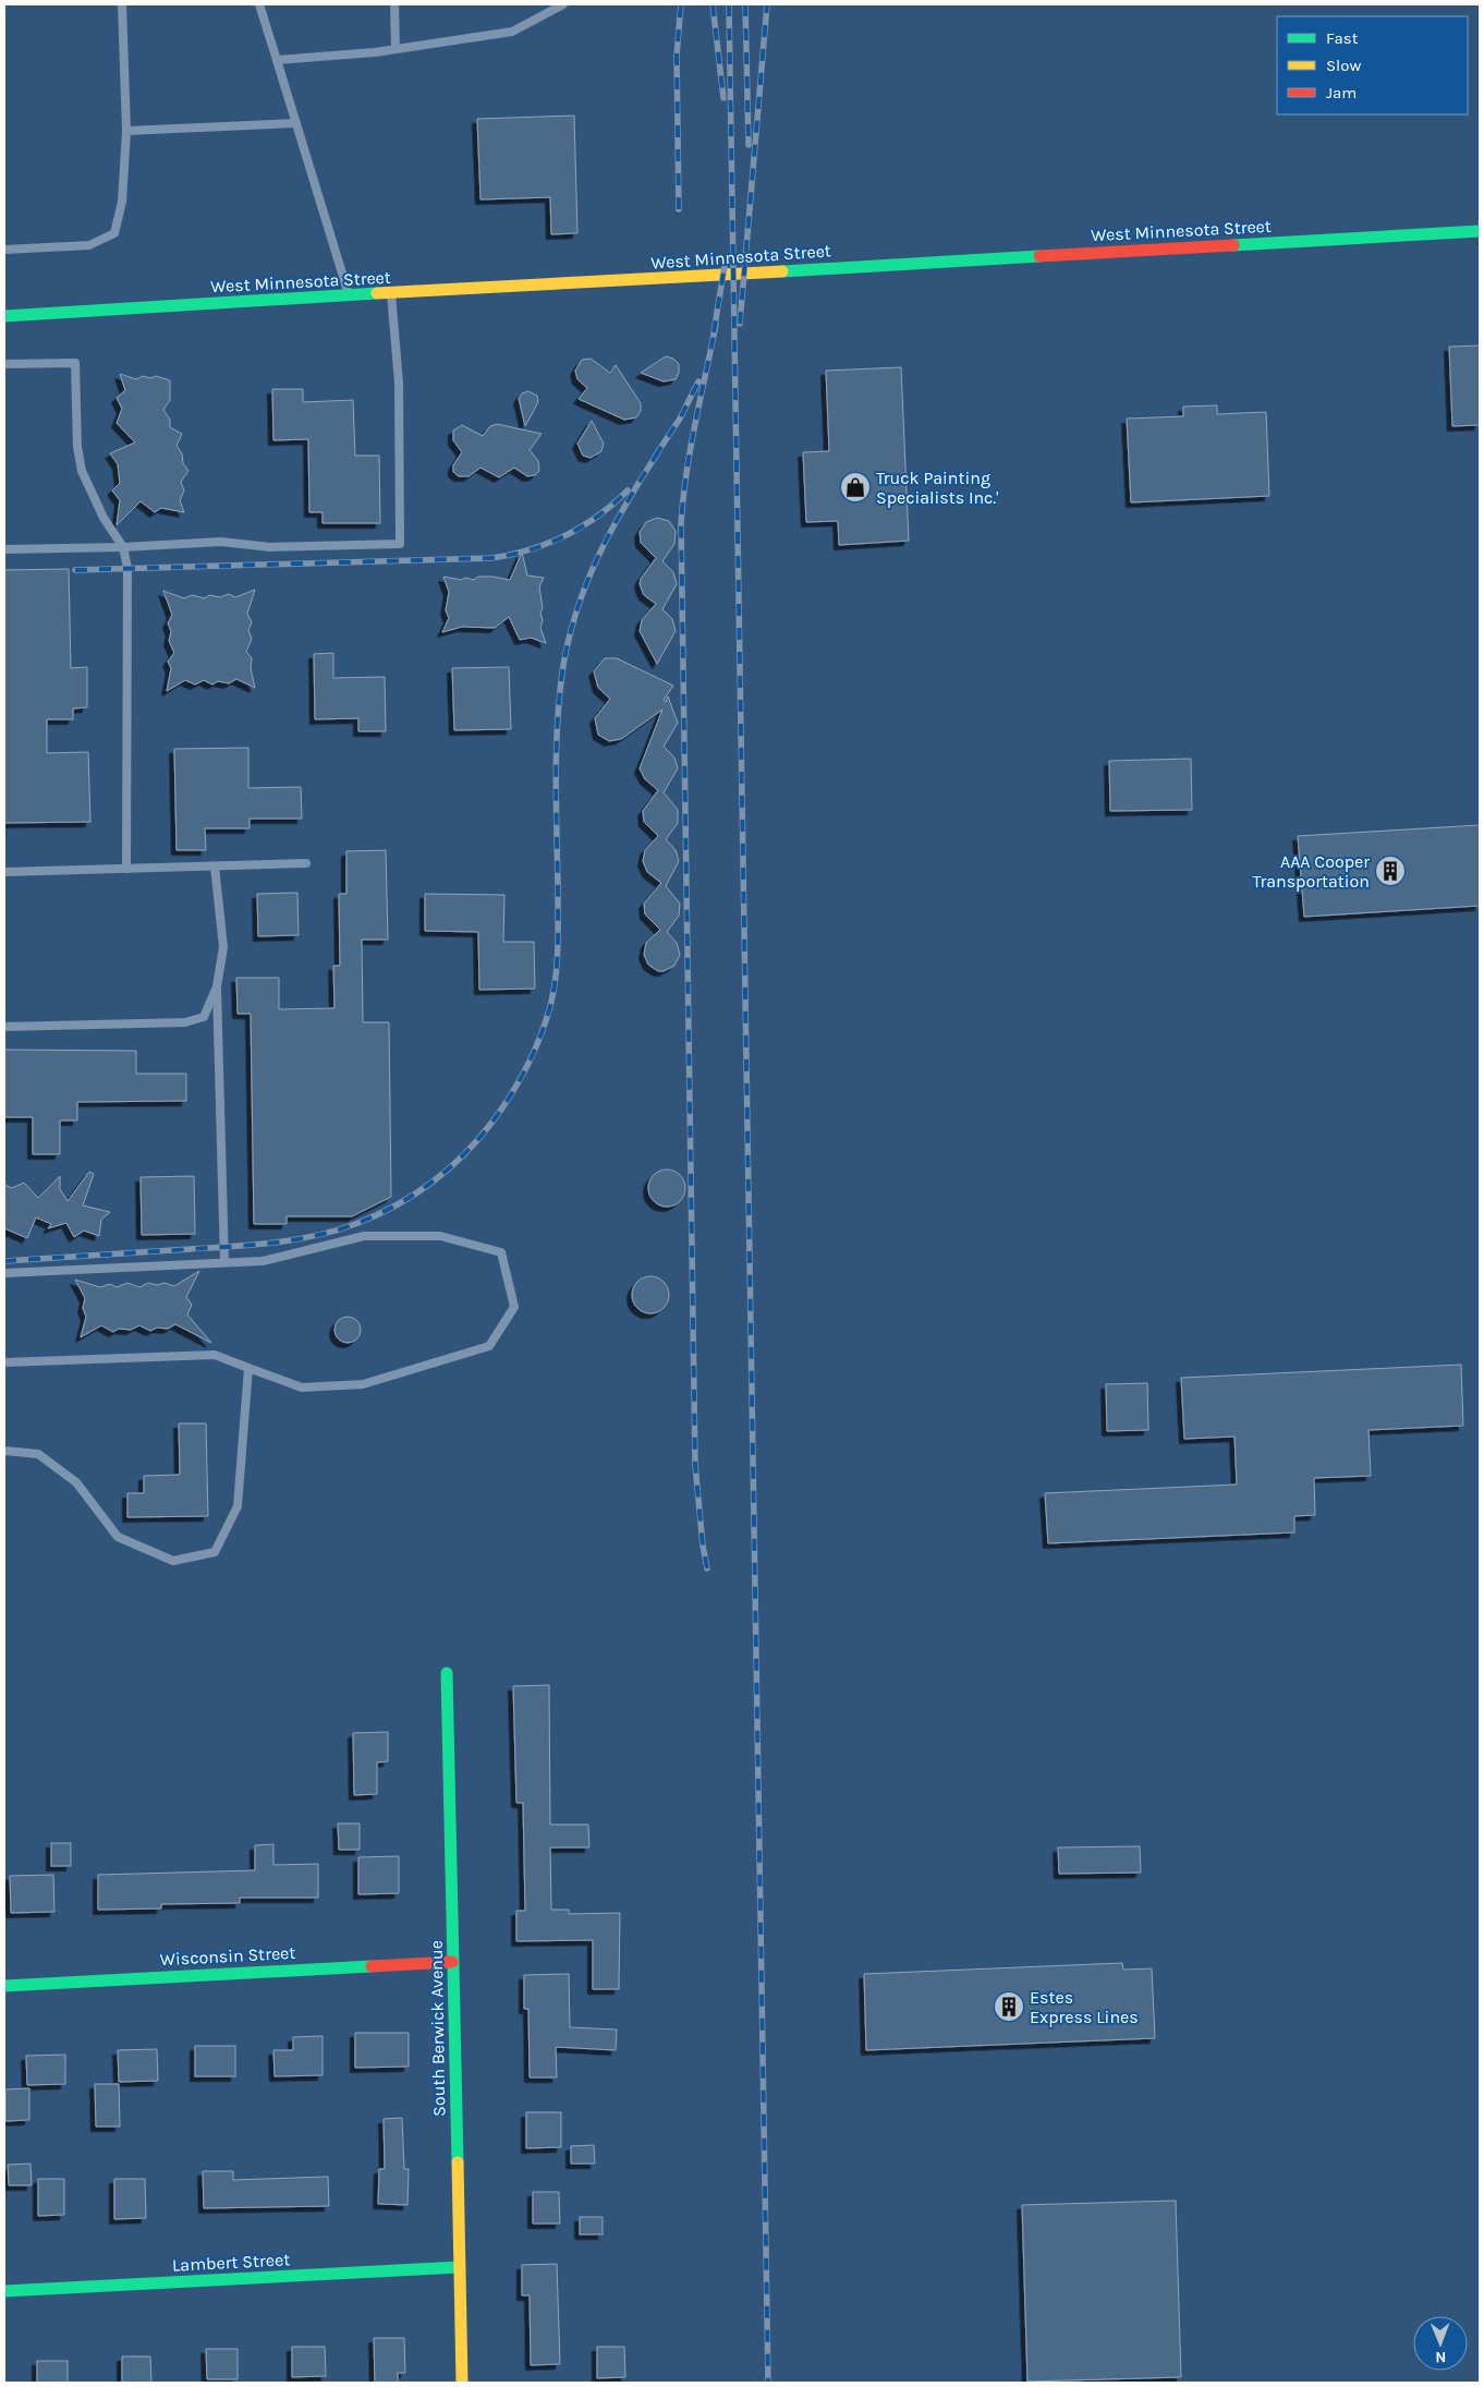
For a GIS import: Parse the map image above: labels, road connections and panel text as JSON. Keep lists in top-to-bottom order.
{
  "streets": {
    "street": [
      "West Minnesota Street",
      "Wisconsin Street",
      "South Berwick Avenue",
      "Lambert Street"
    ]
  },
  "crossings": [
    ["Wisconsin Street", "South Berwick Avenue"],
    ["South Berwick Avenue", "Lambert Street"]
  ],
  "places": {
    "shop": ["Truck Painting Specialists Inc.'"],
    "building": ["AAA Cooper Transportation", "Estes Express Lines"]
  },
  "legend": ["Fast", "Slow", "Jam"],
  "north": "bottom"
}
